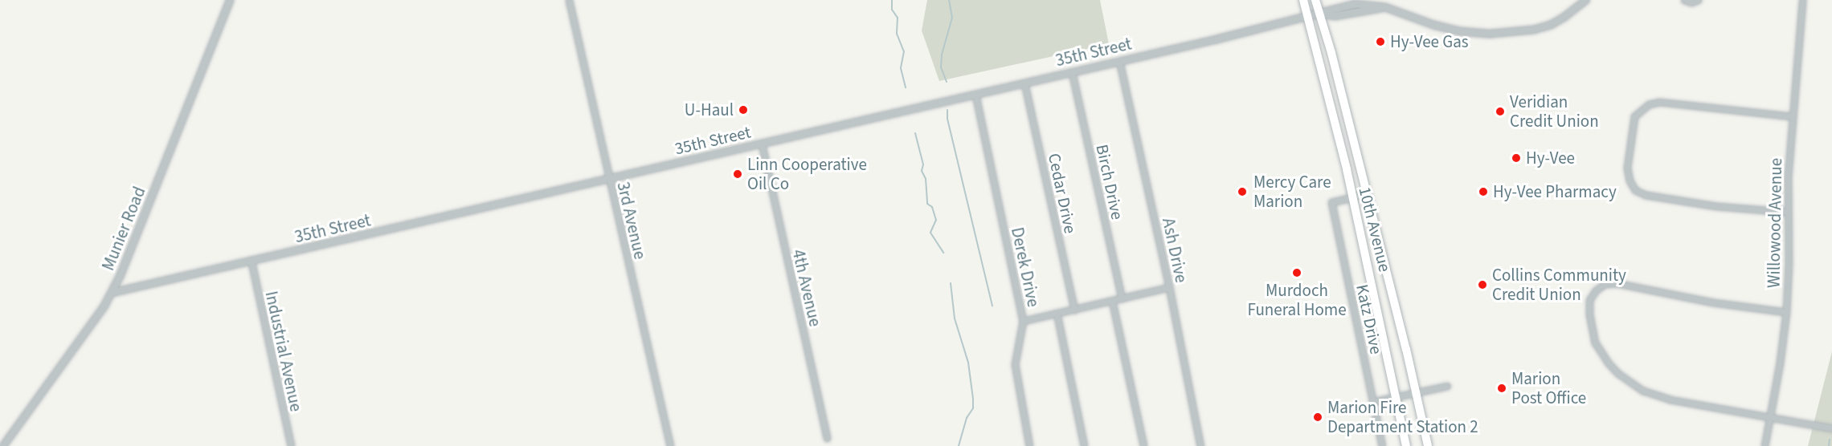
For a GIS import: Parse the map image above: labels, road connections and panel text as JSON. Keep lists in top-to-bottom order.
{
  "streets": {
    "main road": ["10th Avenue"],
    "street": [
      "35th Street",
      "Birch Drive",
      "Cedar Drive",
      "3rd Avenue",
      "Willowood Avenue",
      "Munier Road",
      "Ash Drive",
      "Derek Drive",
      "4th Avenue",
      "Katz Drive",
      "Industrial Avenue"
    ]
  },
  "crossings": [
    ["35th Street", "Birch Drive"],
    ["35th Street", "Cedar Drive"],
    ["35th Street", "3rd Avenue"],
    ["35th Street", "Munier Road"],
    ["35th Street", "10th Avenue"],
    ["35th Street", "Ash Drive"],
    ["35th Street", "Derek Drive"],
    ["35th Street", "4th Avenue"],
    ["35th Street", "Industrial Avenue"],
    ["10th Avenue", "Katz Drive"]
  ],
  "places": [
    "Hy-Vee Gas",
    "U-Haul",
    "Veridian Credit Union",
    "Hy-Vee",
    "Linn Cooperative Oil Co",
    "Mercy Care Marion",
    "Hy-Vee Pharmacy",
    "Murdoch Funeral Home",
    "Collins Community Credit Union",
    "Marion Post Office",
    "Marion Fire Department Station 2"
  ]
}
